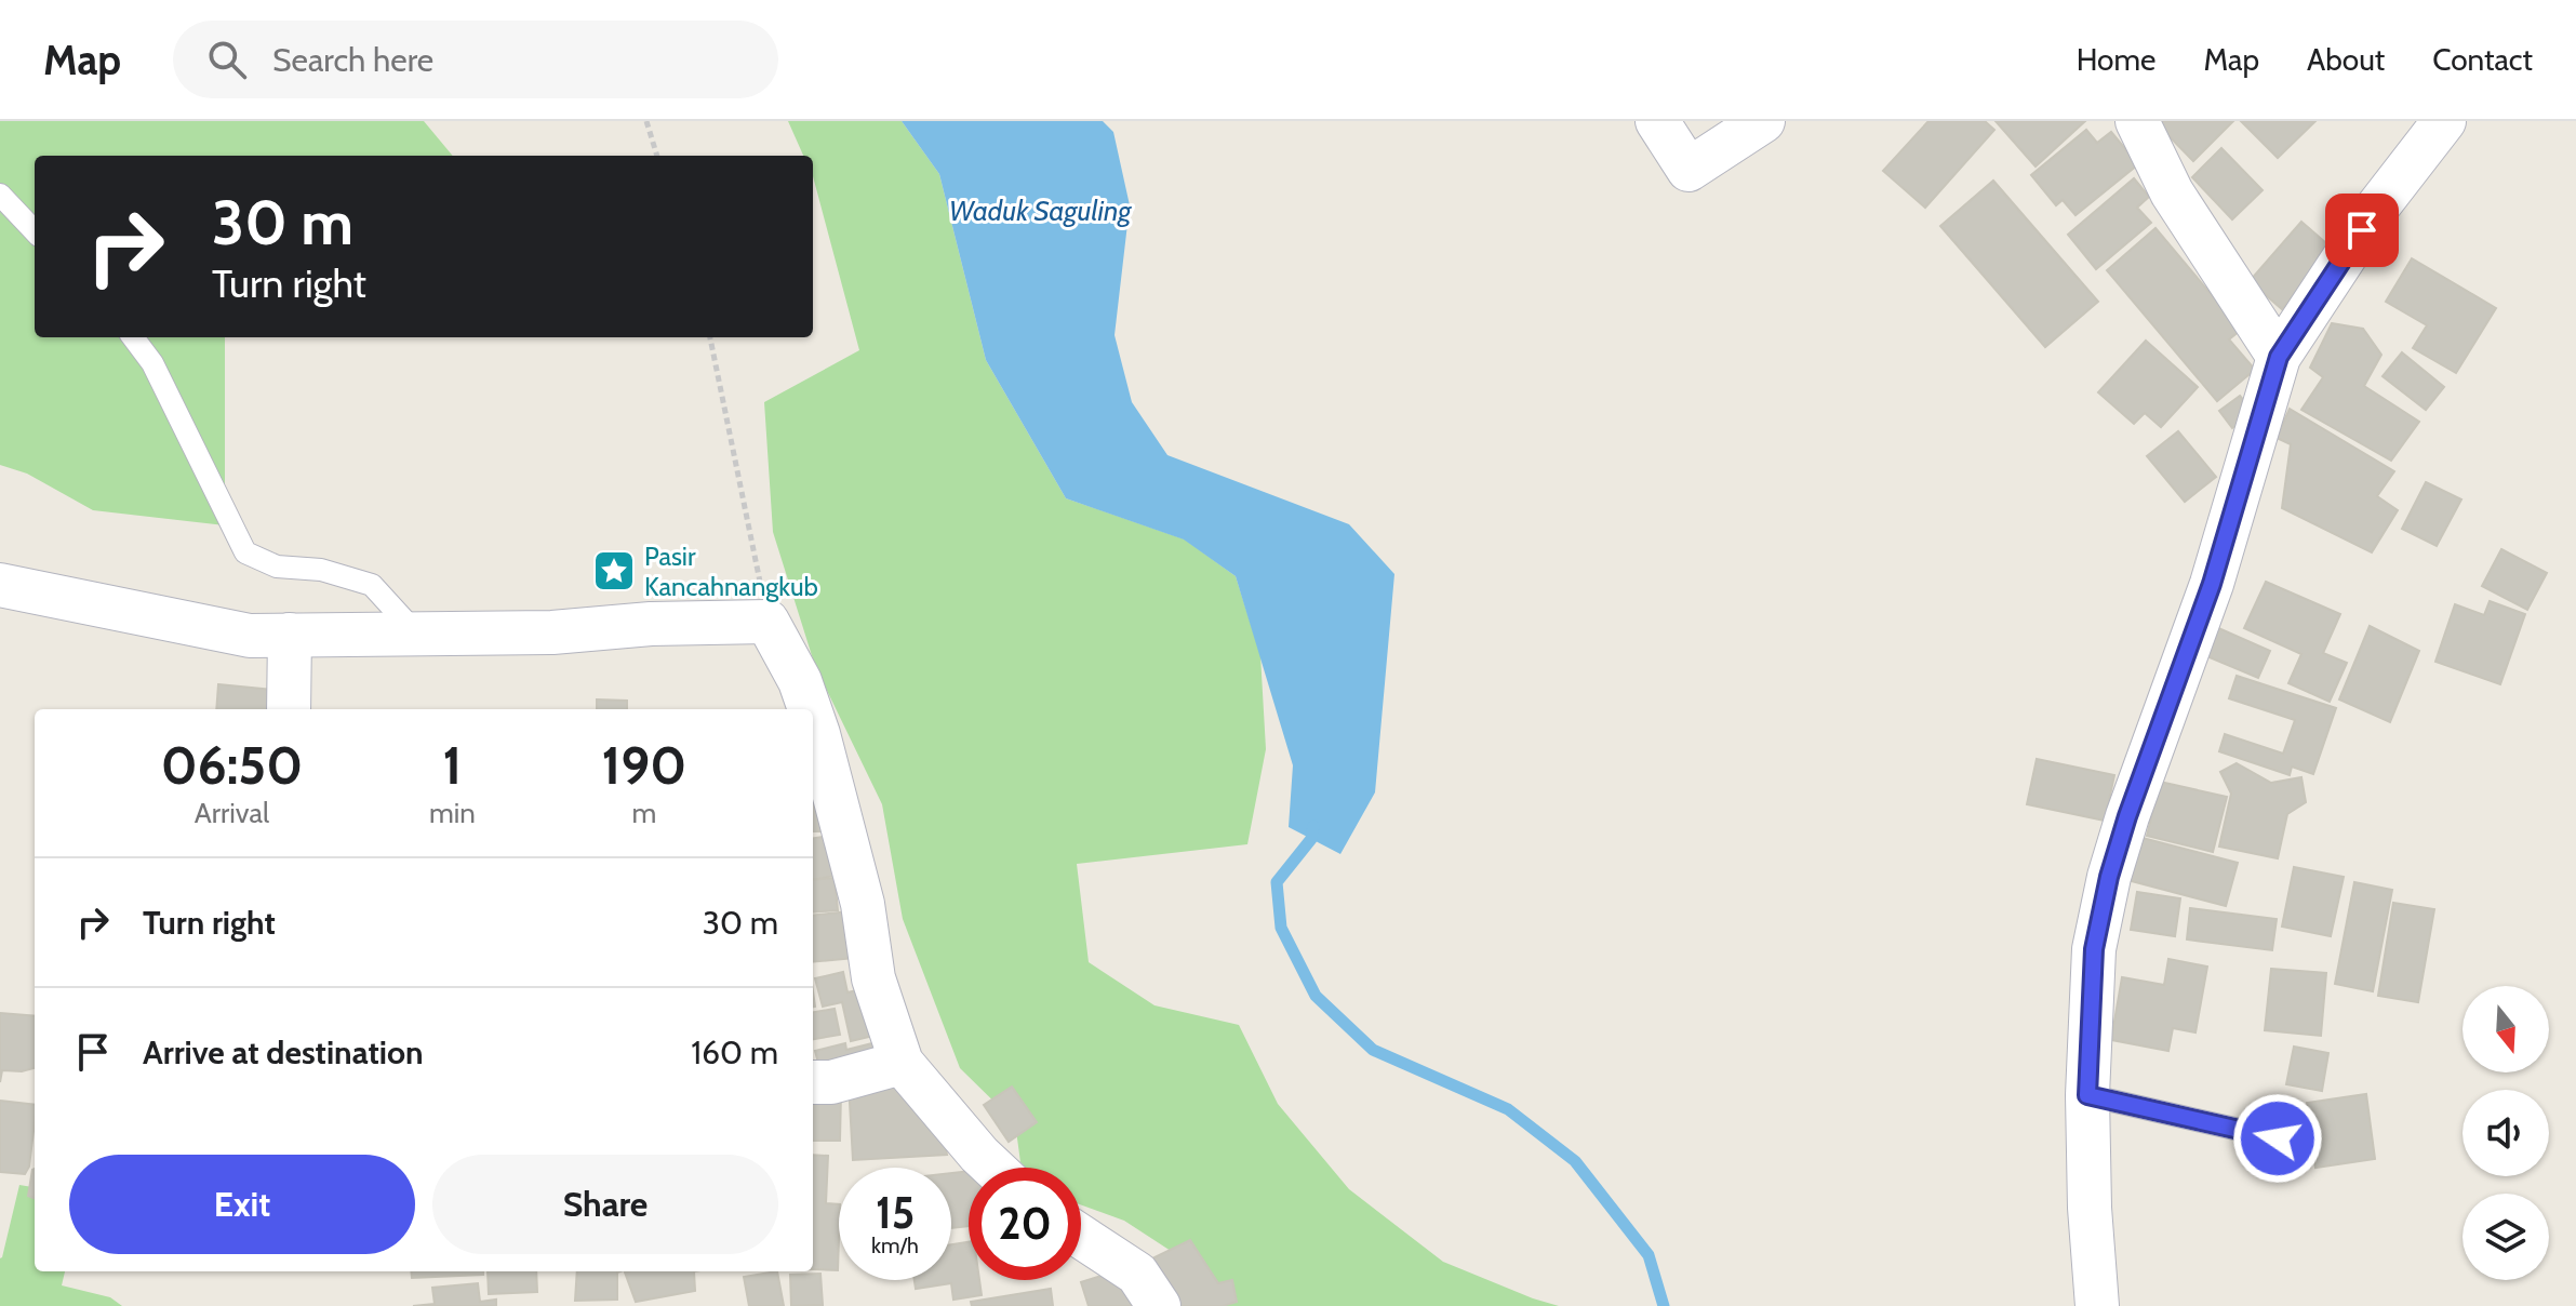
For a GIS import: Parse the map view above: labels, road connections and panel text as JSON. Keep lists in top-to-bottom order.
{
  "water": ["Waduk Saguling"],
  "places": {
    "place": ["Pasir Kancahnangkub"]
  },
  "north": "bottom",
  "page": {
    "header": "Map",
    "search": "Search here",
    "nav": [
      "Home",
      "Map",
      "About",
      "Contact"
    ],
    "turn": ["30 m", "Turn right"],
    "eta": [
      "06:50",
      "Arrival",
      "1",
      "min",
      "190",
      "m"
    ],
    "list": [
      {
        "name": "Turn right",
        "value": "30 m"
      },
      {
        "name": "Arrive at destination",
        "value": "160 m"
      }
    ],
    "buttons": ["Exit", "Share"],
    "speed": "15 km/h",
    "limit": "20"
  }
}
